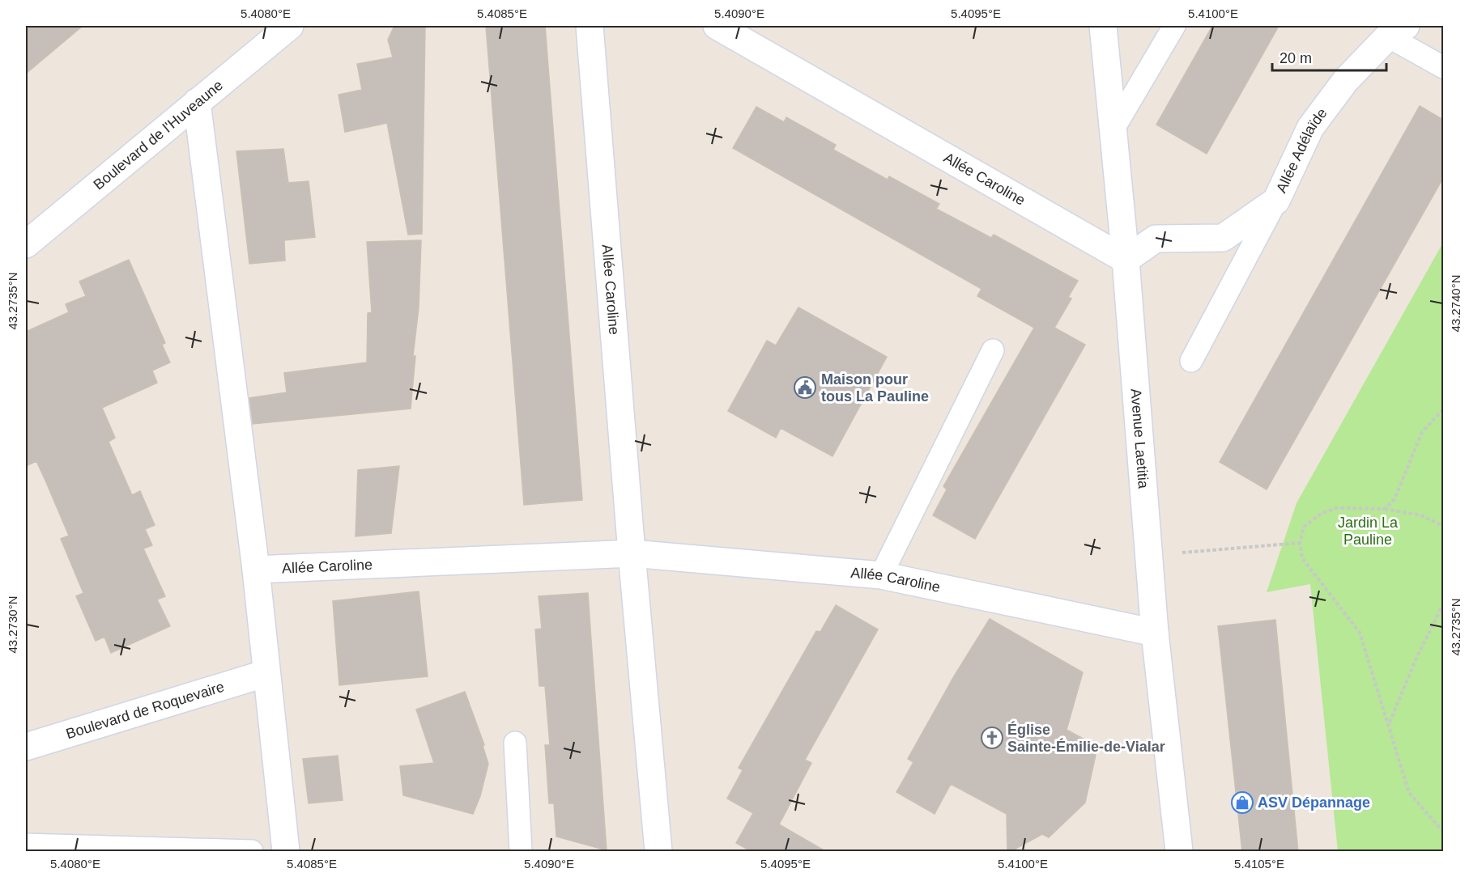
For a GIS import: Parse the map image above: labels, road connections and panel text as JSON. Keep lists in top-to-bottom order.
{
  "streets": {
    "street": [
      "Boulevard de l'Huveaune",
      "Allée Adélaïde",
      "Allée Caroline",
      "Avenue Laetitia",
      "Boulevard de Roquevaire"
    ]
  },
  "crossings": [
    ["Allée Adélaïde", "Allée Caroline"],
    ["Allée Adélaïde", "Avenue Laetitia"],
    ["Allée Caroline", "Avenue Laetitia"]
  ],
  "parks": ["Jardin La Pauline"],
  "places": {
    "public building": ["Maison pour tous La Pauline"],
    "church": ["Église Sainte-Émilie-de-Vialar"],
    "shop": ["ASV Dépannage"]
  },
  "scale_bar": "20 m",
  "coordinates": [
    "5.4080°E",
    "5.4085°E",
    "5.4090°E",
    "5.4095°E",
    "5.4100°E",
    "43.2735°N",
    "43.2740°N",
    "43.2730°N",
    "5.4105°E"
  ]
}
